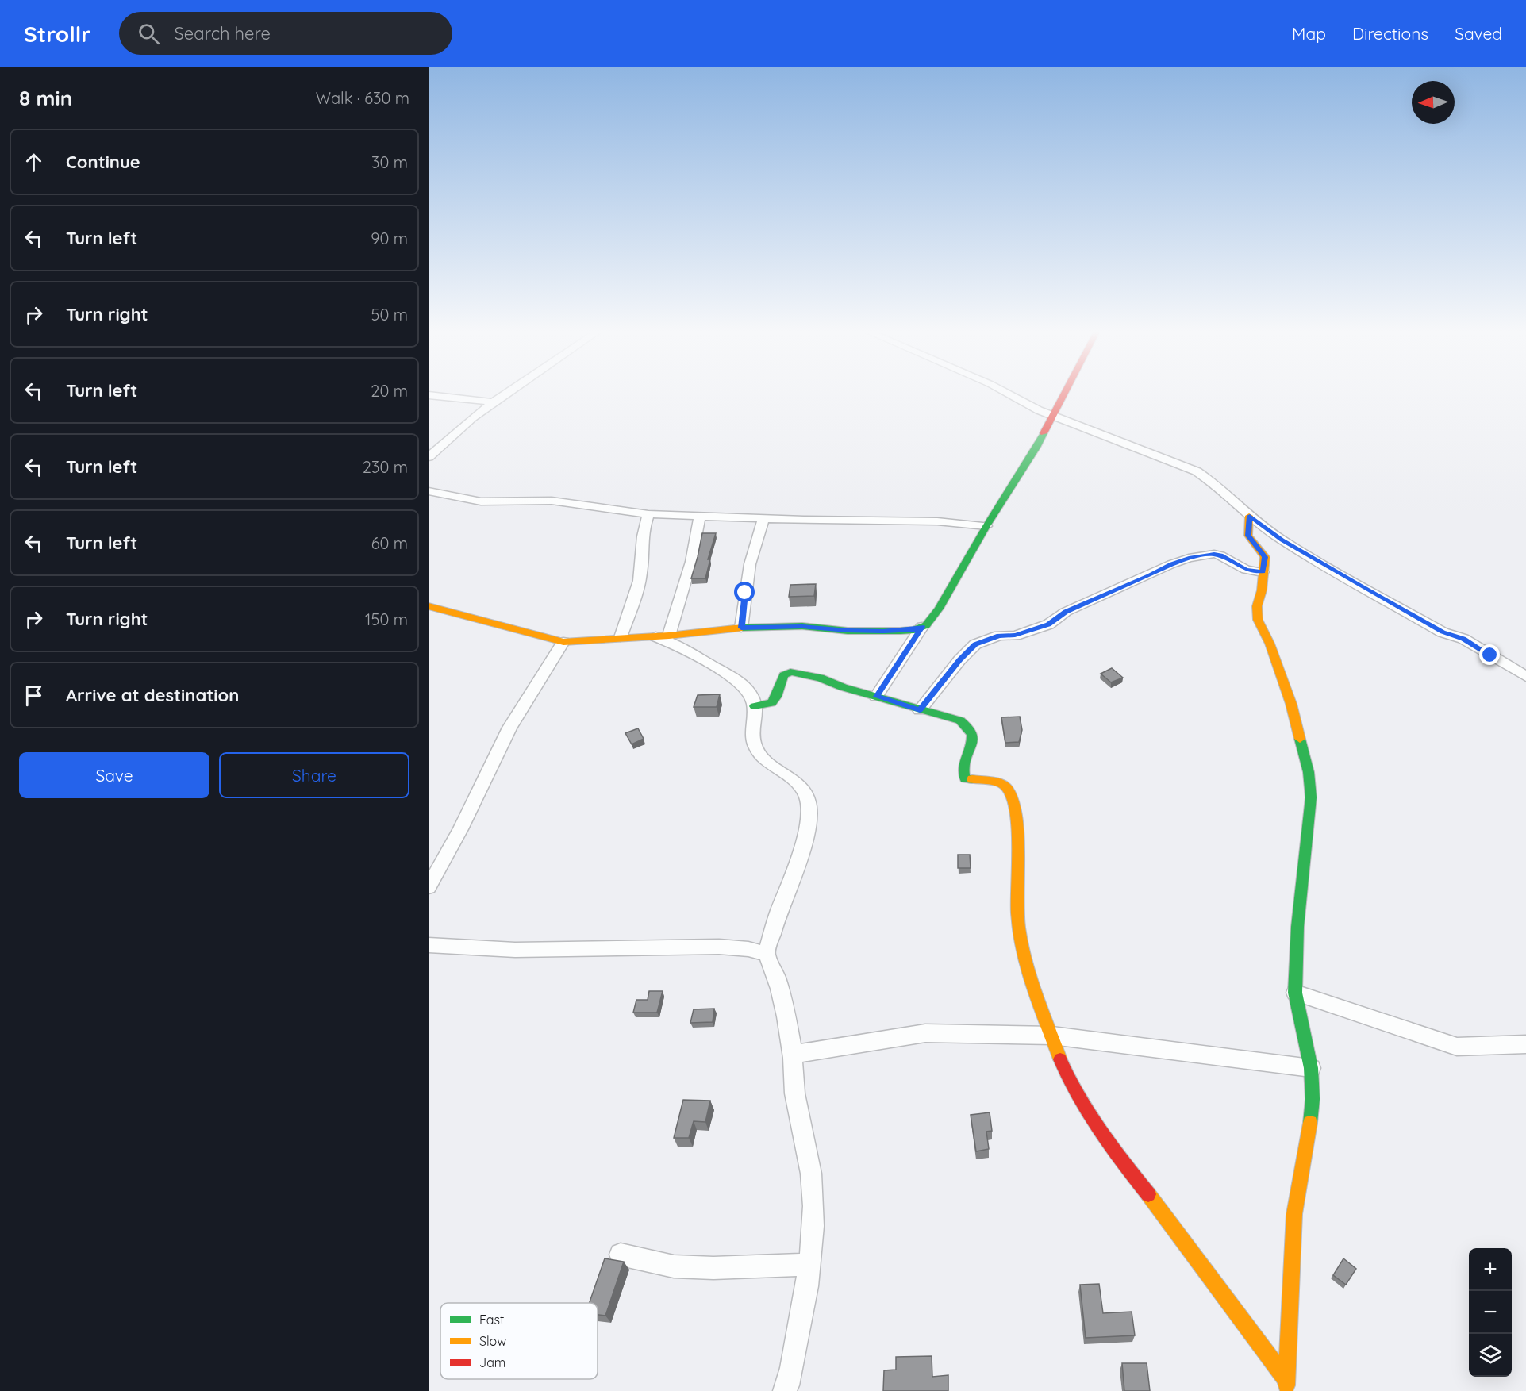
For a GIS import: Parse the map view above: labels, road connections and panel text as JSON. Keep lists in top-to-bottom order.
{
  "legend": ["Fast", "Slow", "Jam"],
  "north": "left",
  "page": {
    "header": "Strollr",
    "search": "Search here",
    "nav": ["Map", "Directions", "Saved"],
    "heading": ["8 min", "Walk · 630 m"],
    "list": [
      ["Continue", "30 m"],
      ["Turn left", "90 m"],
      ["Turn right", "50 m"],
      ["Turn left", "20 m"],
      ["Turn left", "230 m"],
      ["Turn left", "60 m"],
      ["Turn right", "150 m"],
      "Arrive at destination"
    ],
    "buttons": ["Save", "Share"],
    "map_buttons": ["+", "−"]
  }
}
